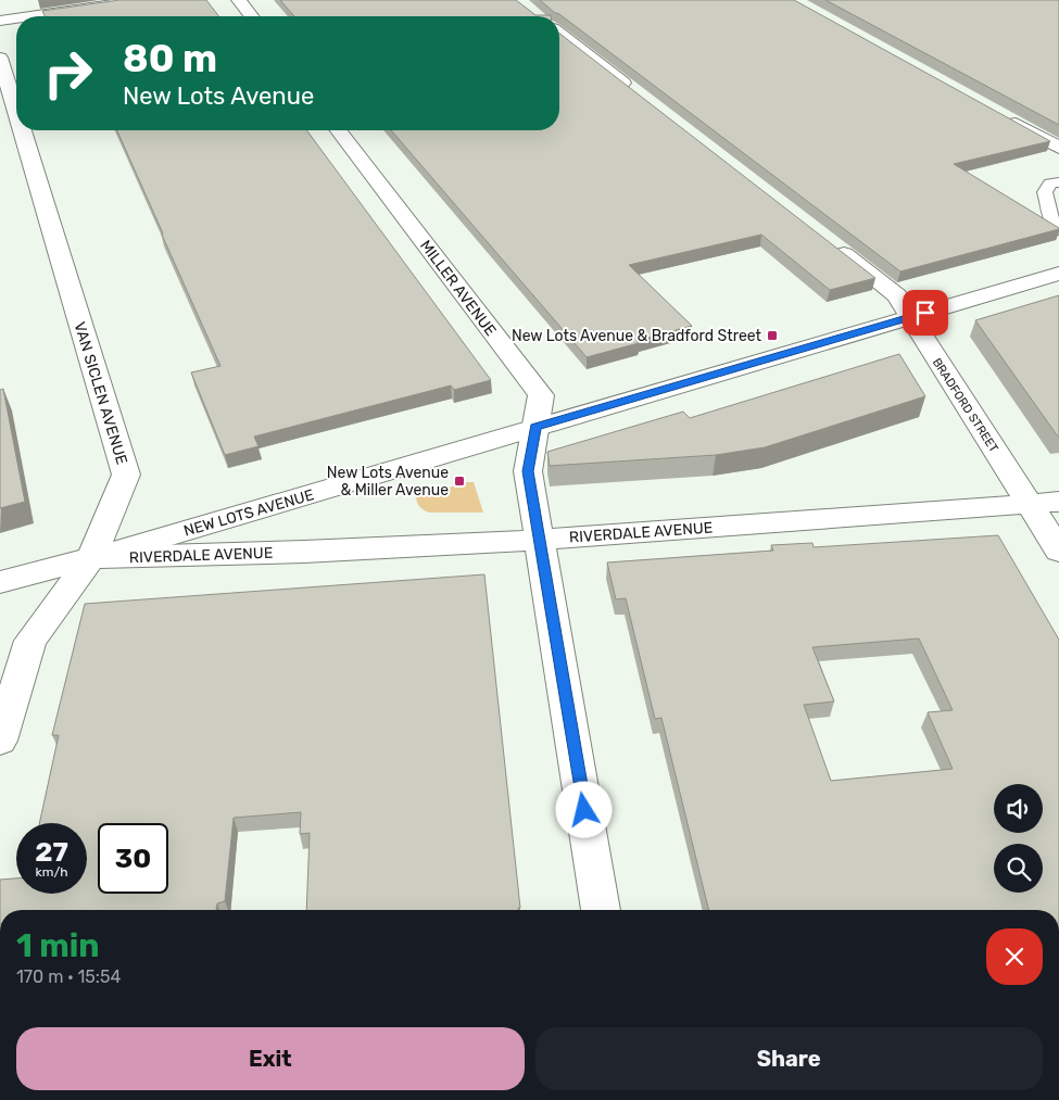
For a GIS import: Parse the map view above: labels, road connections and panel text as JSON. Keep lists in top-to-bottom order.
{
  "streets": {
    "street": [
      "MILLER AVENUE",
      "VAN SICLEN AVENUE",
      "BRADFORD STREET",
      "NEW LOTS AVENUE",
      "RIVERDALE AVENUE"
    ]
  },
  "crossings": [
    ["MILLER AVENUE", "NEW LOTS AVENUE"],
    ["MILLER AVENUE", "RIVERDALE AVENUE"],
    ["VAN SICLEN AVENUE", "NEW LOTS AVENUE"],
    ["VAN SICLEN AVENUE", "RIVERDALE AVENUE"],
    ["BRADFORD STREET", "NEW LOTS AVENUE"],
    ["BRADFORD STREET", "RIVERDALE AVENUE"],
    ["NEW LOTS AVENUE", "RIVERDALE AVENUE"]
  ],
  "places": {
    "transit": ["New Lots Avenue & Bradford Street", "New Lots Avenue & Miller Avenue"]
  },
  "page": {
    "turn": ["80 m", "New Lots Avenue"],
    "speed": "27 km/h",
    "limit": "30",
    "heading": ["1 min", "170 m · 15:54"],
    "buttons": ["Exit", "Share"]
  }
}
